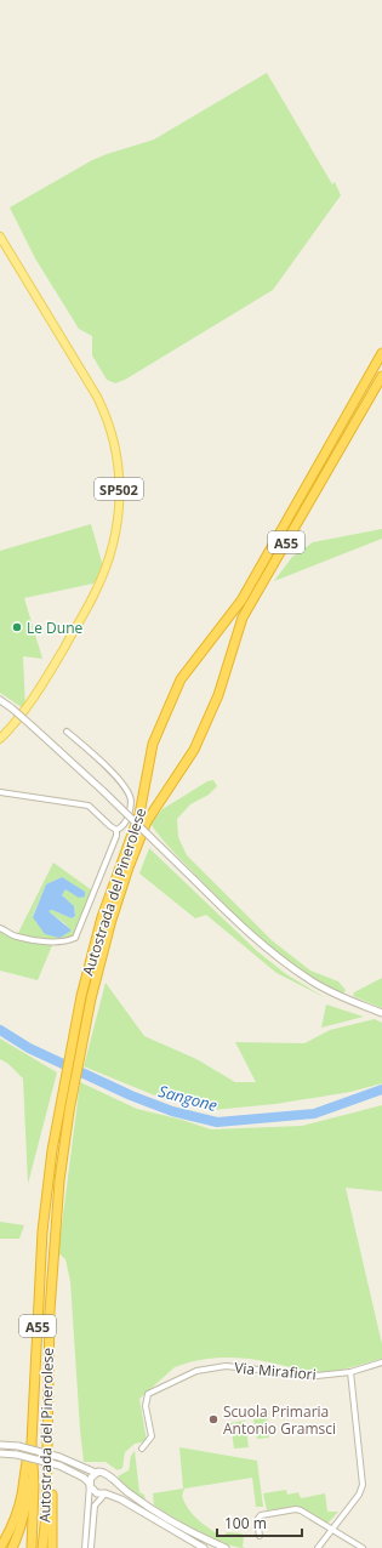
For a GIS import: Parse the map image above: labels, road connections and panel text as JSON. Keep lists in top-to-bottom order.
{
  "streets": {
    "highway": ["A55", "Autostrada del Pinerolese"],
    "main road": ["SP502"],
    "street": ["Via Mirafiori"]
  },
  "water": ["Sangone"],
  "places": ["Le Dune", "Scuola Primaria Antonio Gramsci"],
  "scale_bar": "100 m"
}
